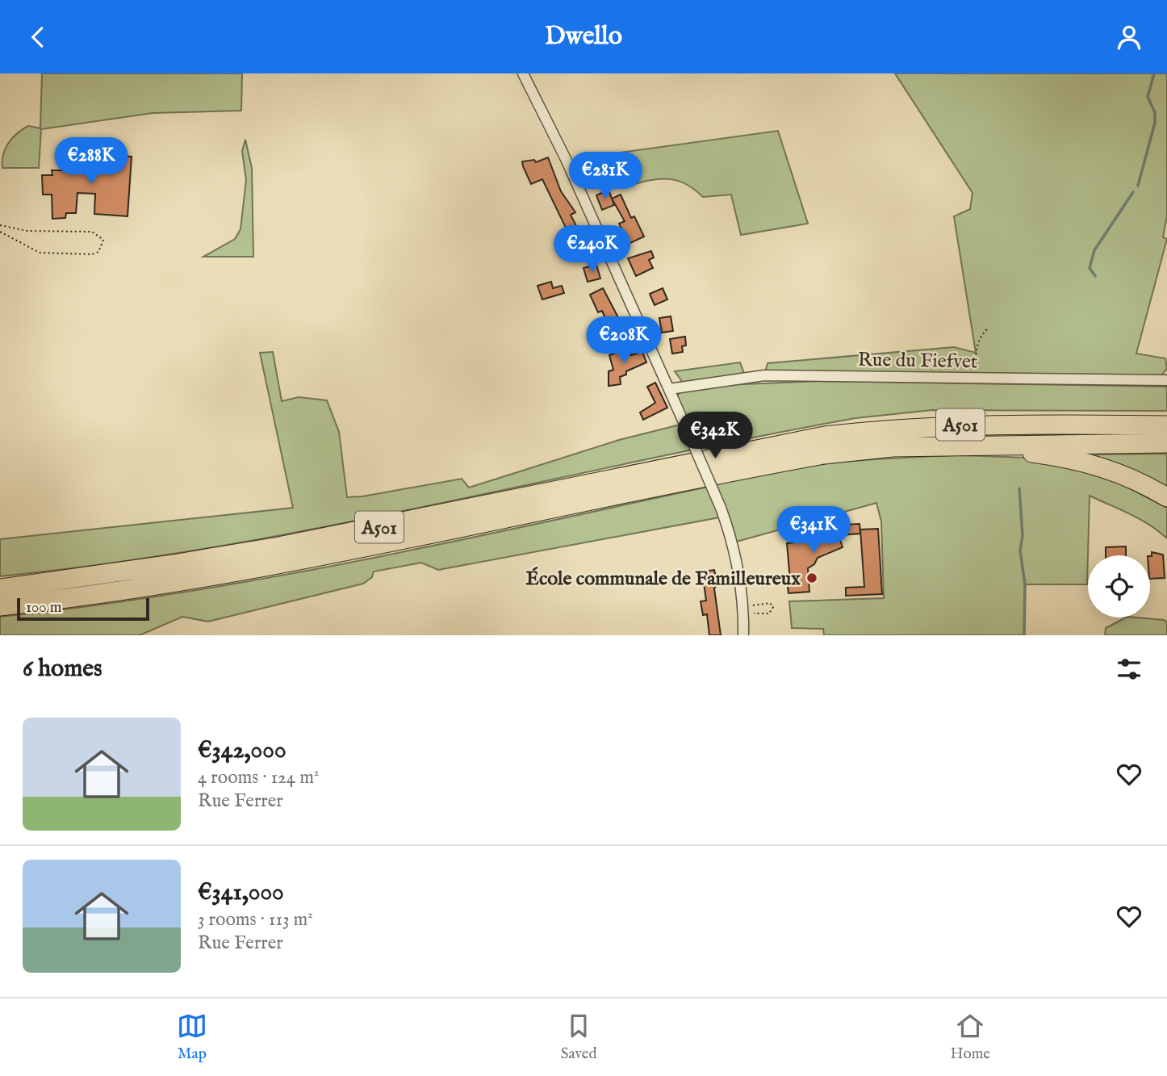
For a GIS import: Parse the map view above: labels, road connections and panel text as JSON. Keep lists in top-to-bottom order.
{
  "streets": {
    "highway": ["A501"],
    "street": ["Rue du Fiefvet"]
  },
  "places": ["École communale de Familleureux"],
  "scale_bar": "100 m",
  "page": {
    "header": "Dwello",
    "price": [
      "€288K",
      "€281K",
      "€240K",
      "€208K",
      "€342K",
      "€341K"
    ],
    "scale": "100 m",
    "heading": "6 homes",
    "list": [
      {
        "name": "€342,000",
        "note": "4 rooms · 124 m² · Rue Ferrer"
      },
      {
        "name": "€341,000",
        "note": "3 rooms · 113 m² · Rue Ferrer"
      }
    ],
    "tabs": ["Map", "Saved", "Home"]
  }
}
